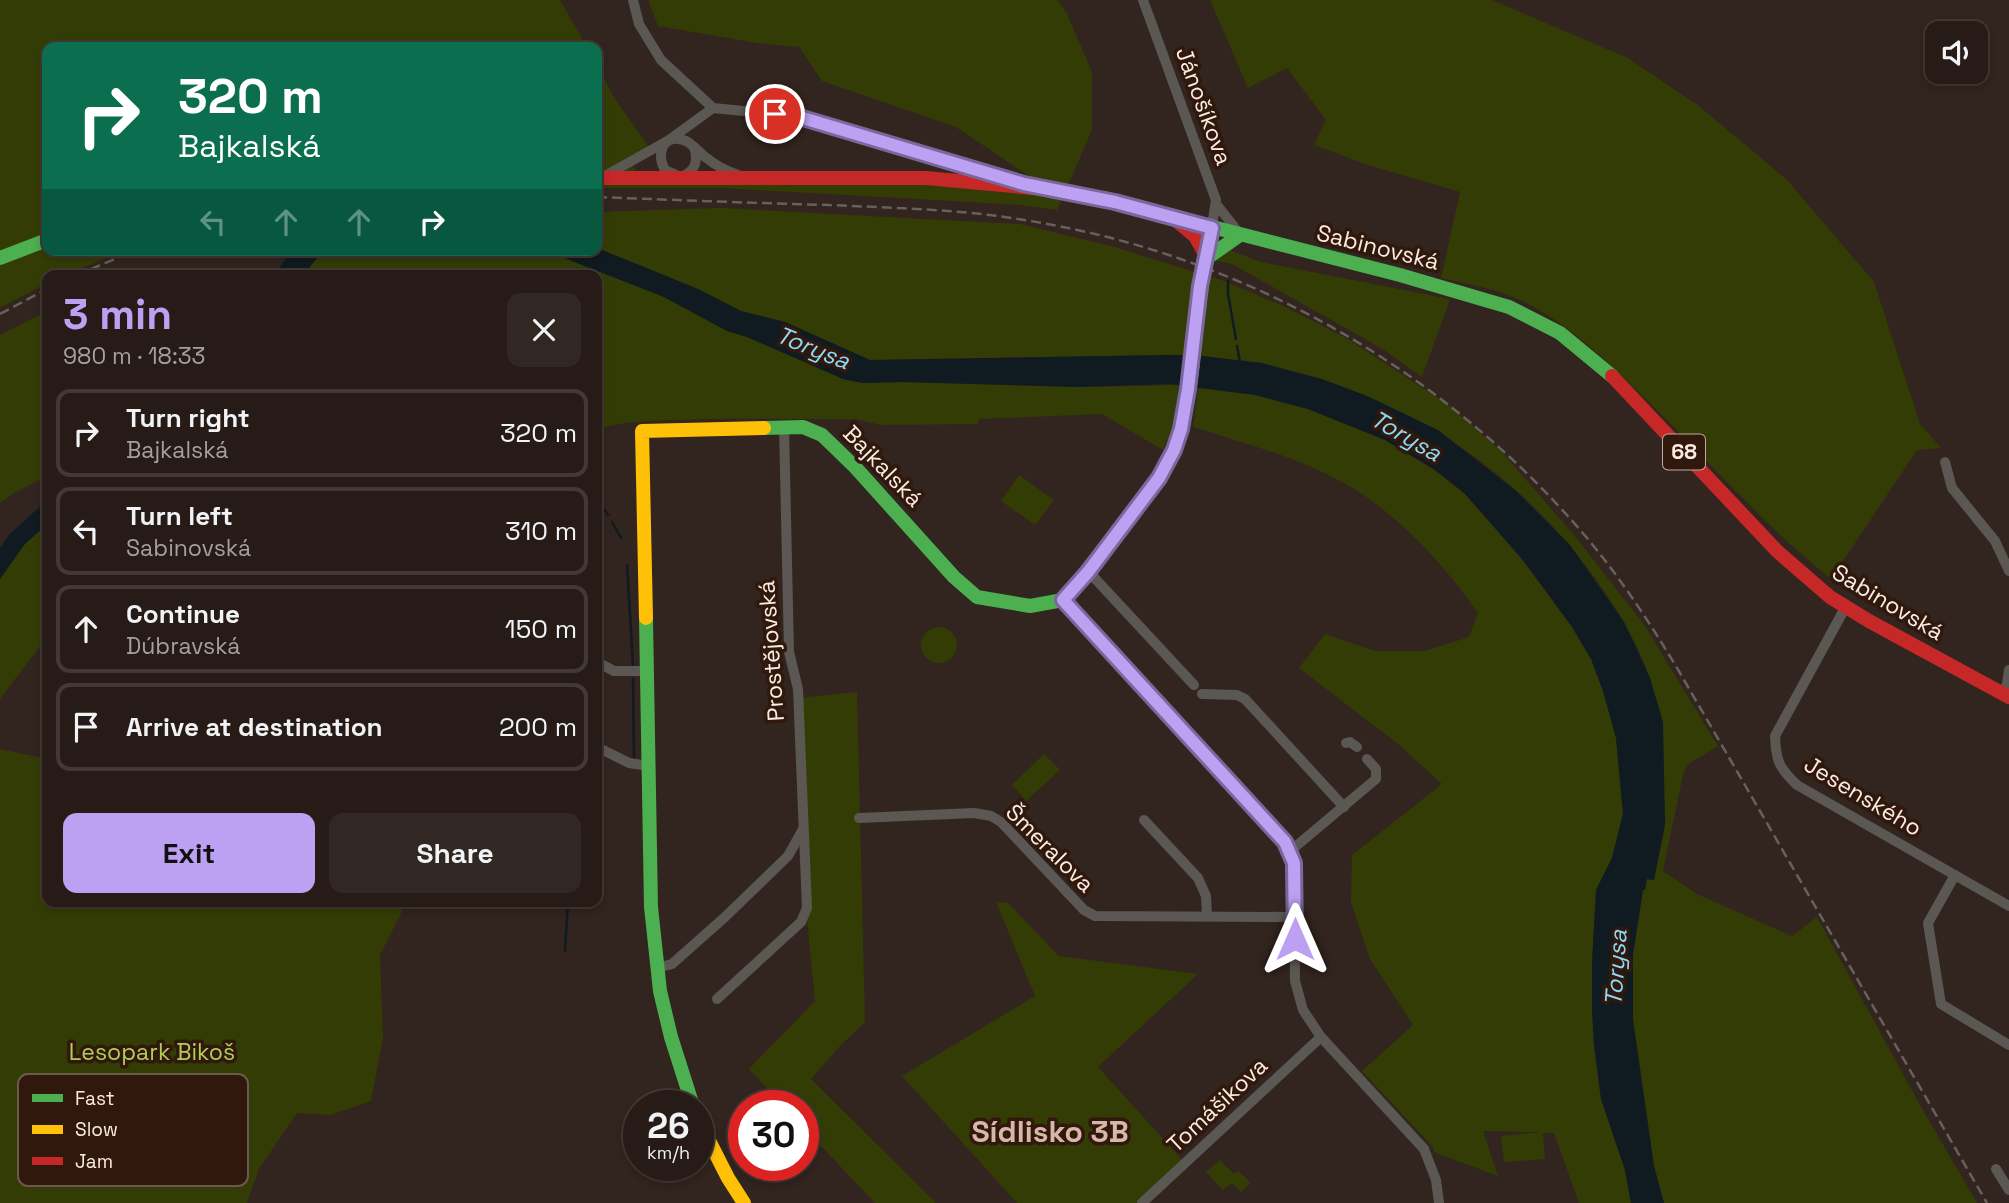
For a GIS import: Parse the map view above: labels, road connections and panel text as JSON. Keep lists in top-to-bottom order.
{
  "streets": {
    "street": [
      "Jánošíkova",
      "Sabinovská",
      "68",
      "Bajkalská",
      "Prostějovská",
      "Jesenského",
      "Šmeralova",
      "Tomášikova"
    ]
  },
  "crossings": [
    ["Sabinovská", "Jesenského"],
    ["Bajkalská", "Prostějovská"]
  ],
  "districts": ["Sídlisko 3B"],
  "water": ["Torysa"],
  "parks": ["Lesopark Bikoš"],
  "legend": ["Fast", "Slow", "Jam"],
  "page": {
    "turn": ["320 m", "Bajkalská"],
    "heading": ["3 min", "980 m · 18:33"],
    "list": [
      {
        "name": "Turn right",
        "note": "Bajkalská",
        "value": "320 m"
      },
      {
        "name": "Turn left",
        "note": "Sabinovská",
        "value": "310 m"
      },
      {
        "name": "Continue",
        "note": "Dúbravská",
        "value": "150 m"
      },
      {
        "name": "Arrive at destination",
        "value": "200 m"
      }
    ],
    "buttons": ["Exit", "Share"],
    "speed": "26 km/h",
    "limit": "30"
  }
}
